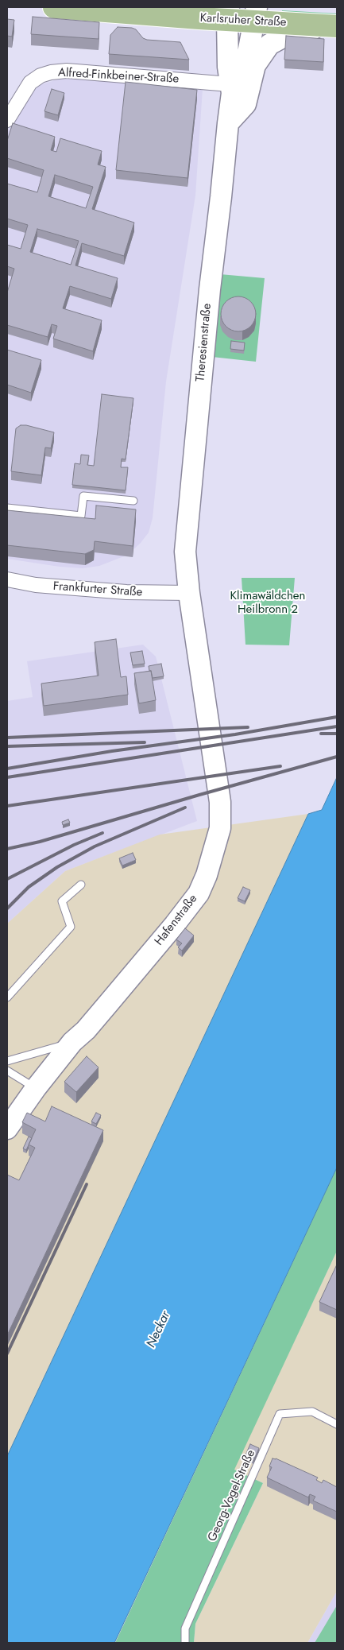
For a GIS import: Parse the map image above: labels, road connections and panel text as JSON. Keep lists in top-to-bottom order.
{
  "streets": {
    "main road": ["Karlsruher Straße", "Theresienstraße", "Hafenstraße"],
    "street": ["Alfred-Finkbeiner-Straße", "Frankfurter Straße"],
    "lane": ["Georg-Vogel-Straße"]
  },
  "crossings": [
    ["Karlsruher Straße", "Theresienstraße"],
    ["Alfred-Finkbeiner-Straße", "Theresienstraße"],
    ["Theresienstraße", "Frankfurter Straße"],
    ["Theresienstraße", "Hafenstraße"],
    ["Frankfurter Straße", "Hafenstraße"]
  ],
  "water": ["Neckar"],
  "parks": ["Klimawäldchen Heilbronn 2"]
}
